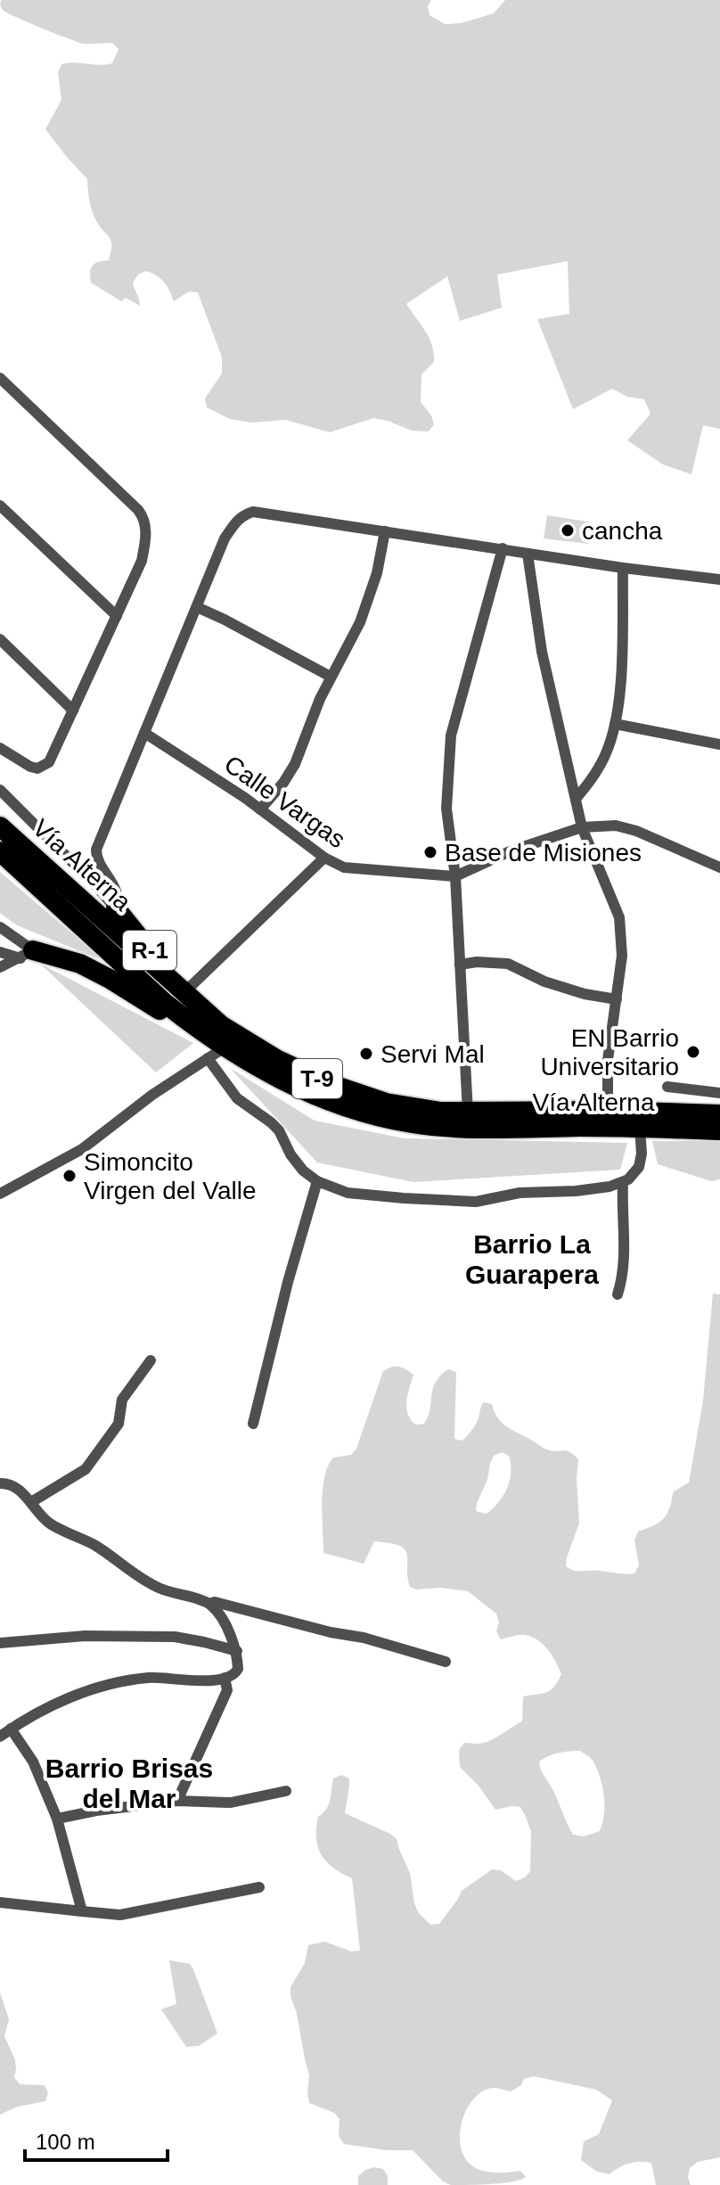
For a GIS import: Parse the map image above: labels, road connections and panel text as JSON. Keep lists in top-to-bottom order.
{
  "streets": {
    "highway": ["Vía Alterna", "R-1", "T-9"],
    "street": ["Calle Vargas"]
  },
  "crossings": [
    ["Vía Alterna", "R-1"],
    ["Vía Alterna", "T-9"]
  ],
  "districts": ["Barrio La Guarapera", "Barrio Brisas del Mar"],
  "places": [
    "cancha",
    "Base de Misiones",
    "EN Barrio Universitario",
    "Servi Mal",
    "Simoncito Virgen del Valle"
  ],
  "scale_bar": "100 m"
}
